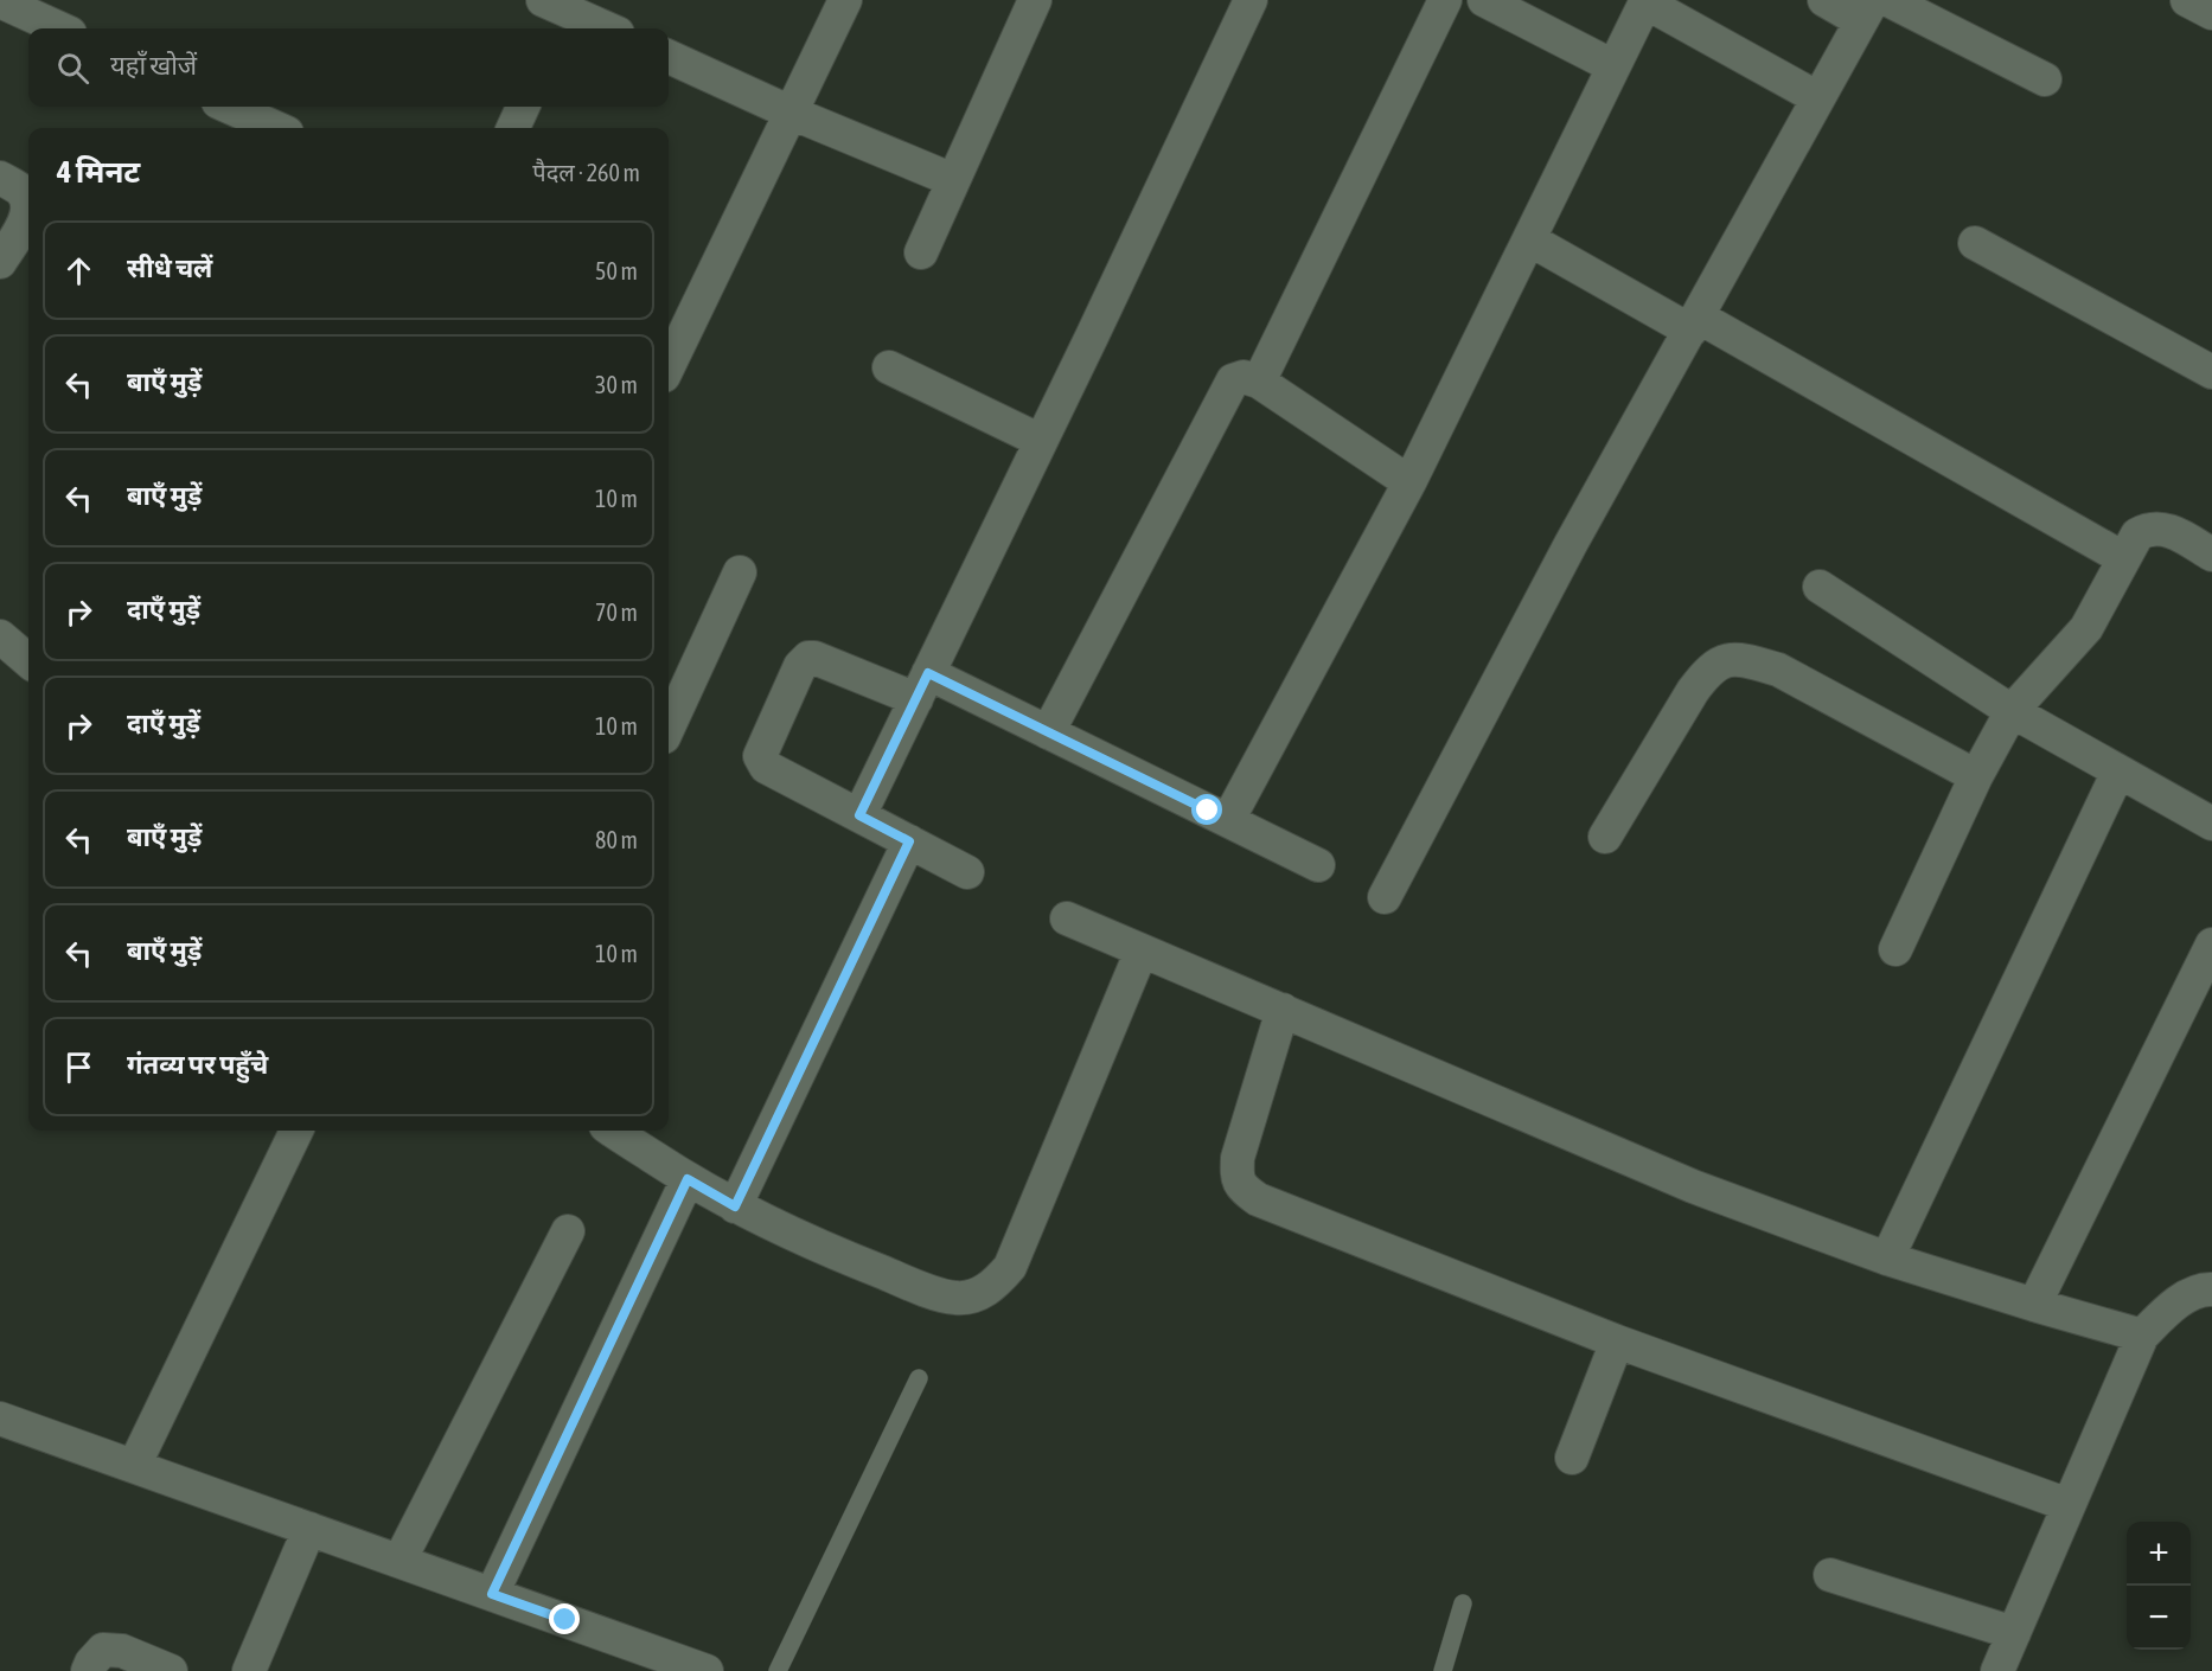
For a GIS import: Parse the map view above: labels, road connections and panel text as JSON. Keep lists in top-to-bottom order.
{
  "page": {
    "search": "यहाँ खोजें",
    "heading": ["4 मिनट", "पैदल · 260 m"],
    "list": [
      ["सीधे चलें", "50 m"],
      ["बाएँ मुड़ें", "30 m"],
      ["बाएँ मुड़ें", "10 m"],
      ["दाएँ मुड़ें", "70 m"],
      ["दाएँ मुड़ें", "10 m"],
      ["बाएँ मुड़ें", "80 m"],
      ["बाएँ मुड़ें", "10 m"],
      "गंतव्य पर पहुँचे"
    ],
    "map_buttons": ["+", "−"]
  }
}
